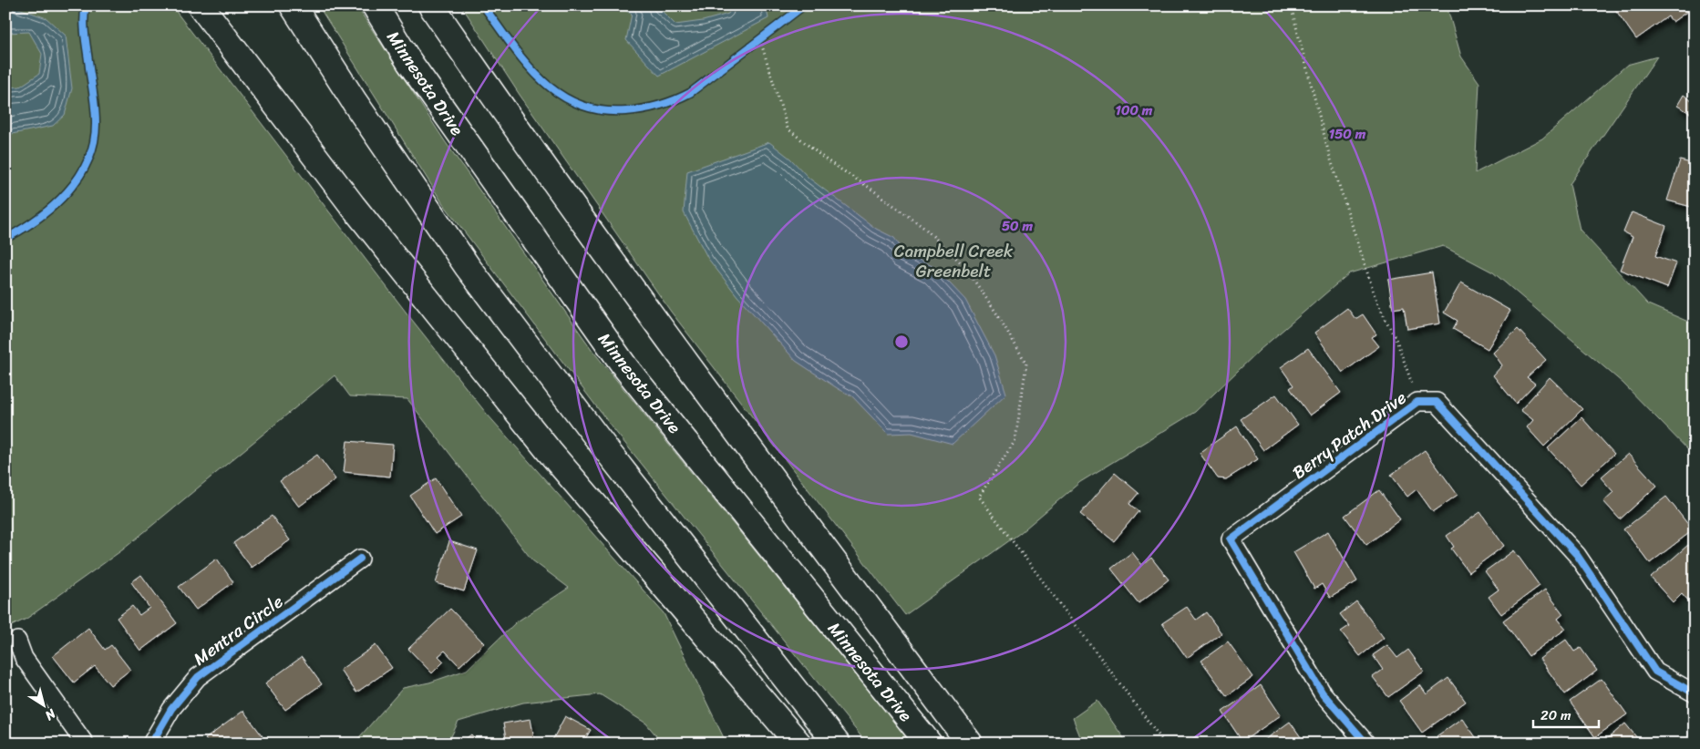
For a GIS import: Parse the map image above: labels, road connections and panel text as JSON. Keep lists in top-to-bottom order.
{
  "streets": {
    "highway": ["Minnesota Drive"],
    "street": ["Berry Patch Drive", "Mentra Circle"]
  },
  "parks": ["Campbell Creek Greenbelt"],
  "scale_bar": "20 m",
  "north": "bottom right",
  "rings": ["100 m", "150 m", "50 m"]
}
